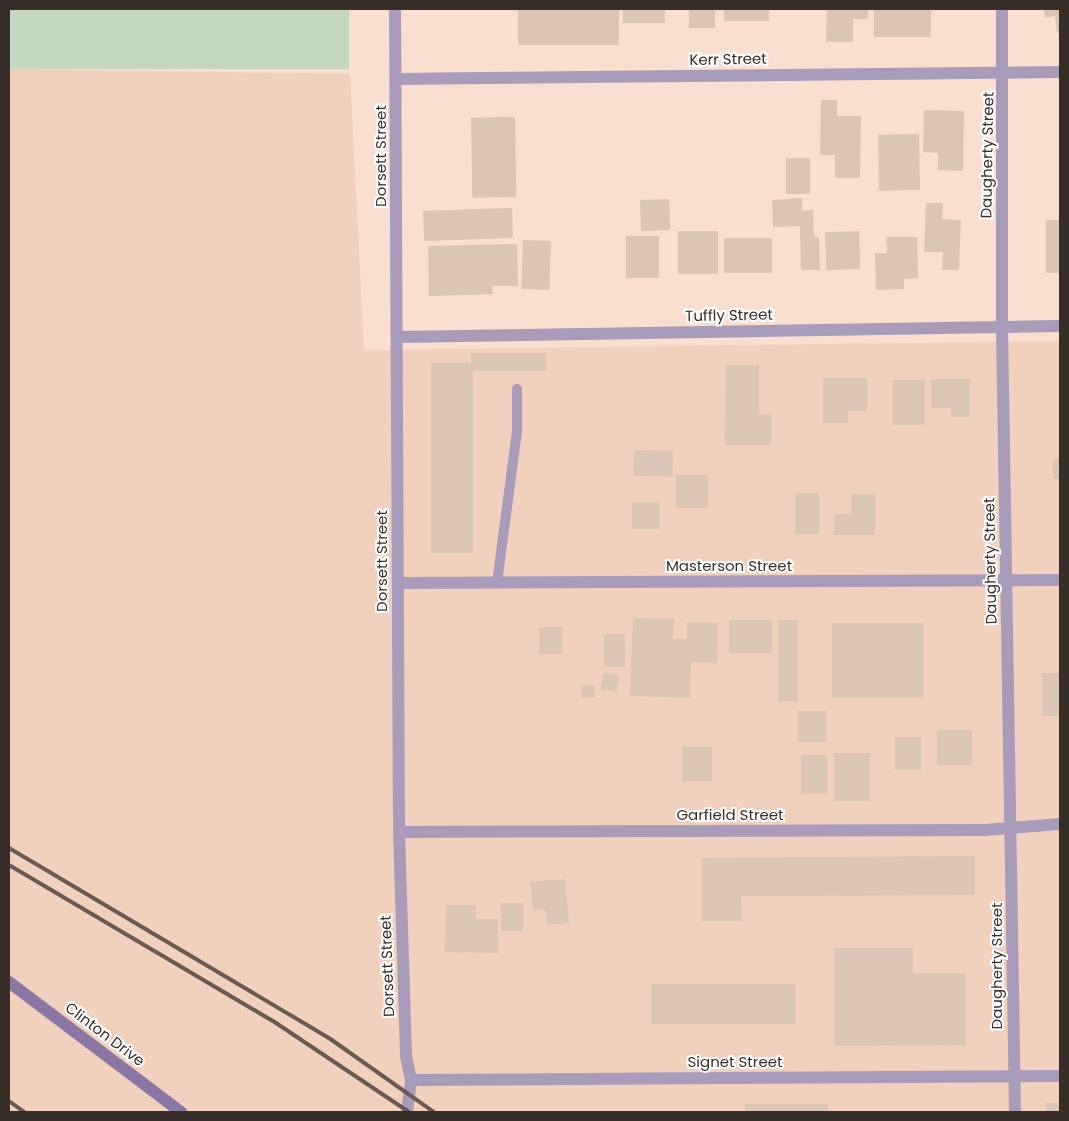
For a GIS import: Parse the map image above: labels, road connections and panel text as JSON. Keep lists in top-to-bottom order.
{
  "streets": {
    "main road": ["Clinton Drive"],
    "street": [
      "Kerr Street",
      "Daugherty Street",
      "Dorsett Street",
      "Tuffly Street",
      "Masterson Street",
      "Garfield Street",
      "Signet Street"
    ]
  },
  "crossings": [
    ["Kerr Street", "Daugherty Street"],
    ["Kerr Street", "Dorsett Street"],
    ["Daugherty Street", "Tuffly Street"],
    ["Daugherty Street", "Masterson Street"],
    ["Daugherty Street", "Garfield Street"],
    ["Daugherty Street", "Signet Street"],
    ["Dorsett Street", "Tuffly Street"],
    ["Dorsett Street", "Masterson Street"],
    ["Dorsett Street", "Garfield Street"],
    ["Dorsett Street", "Signet Street"]
  ]
}
